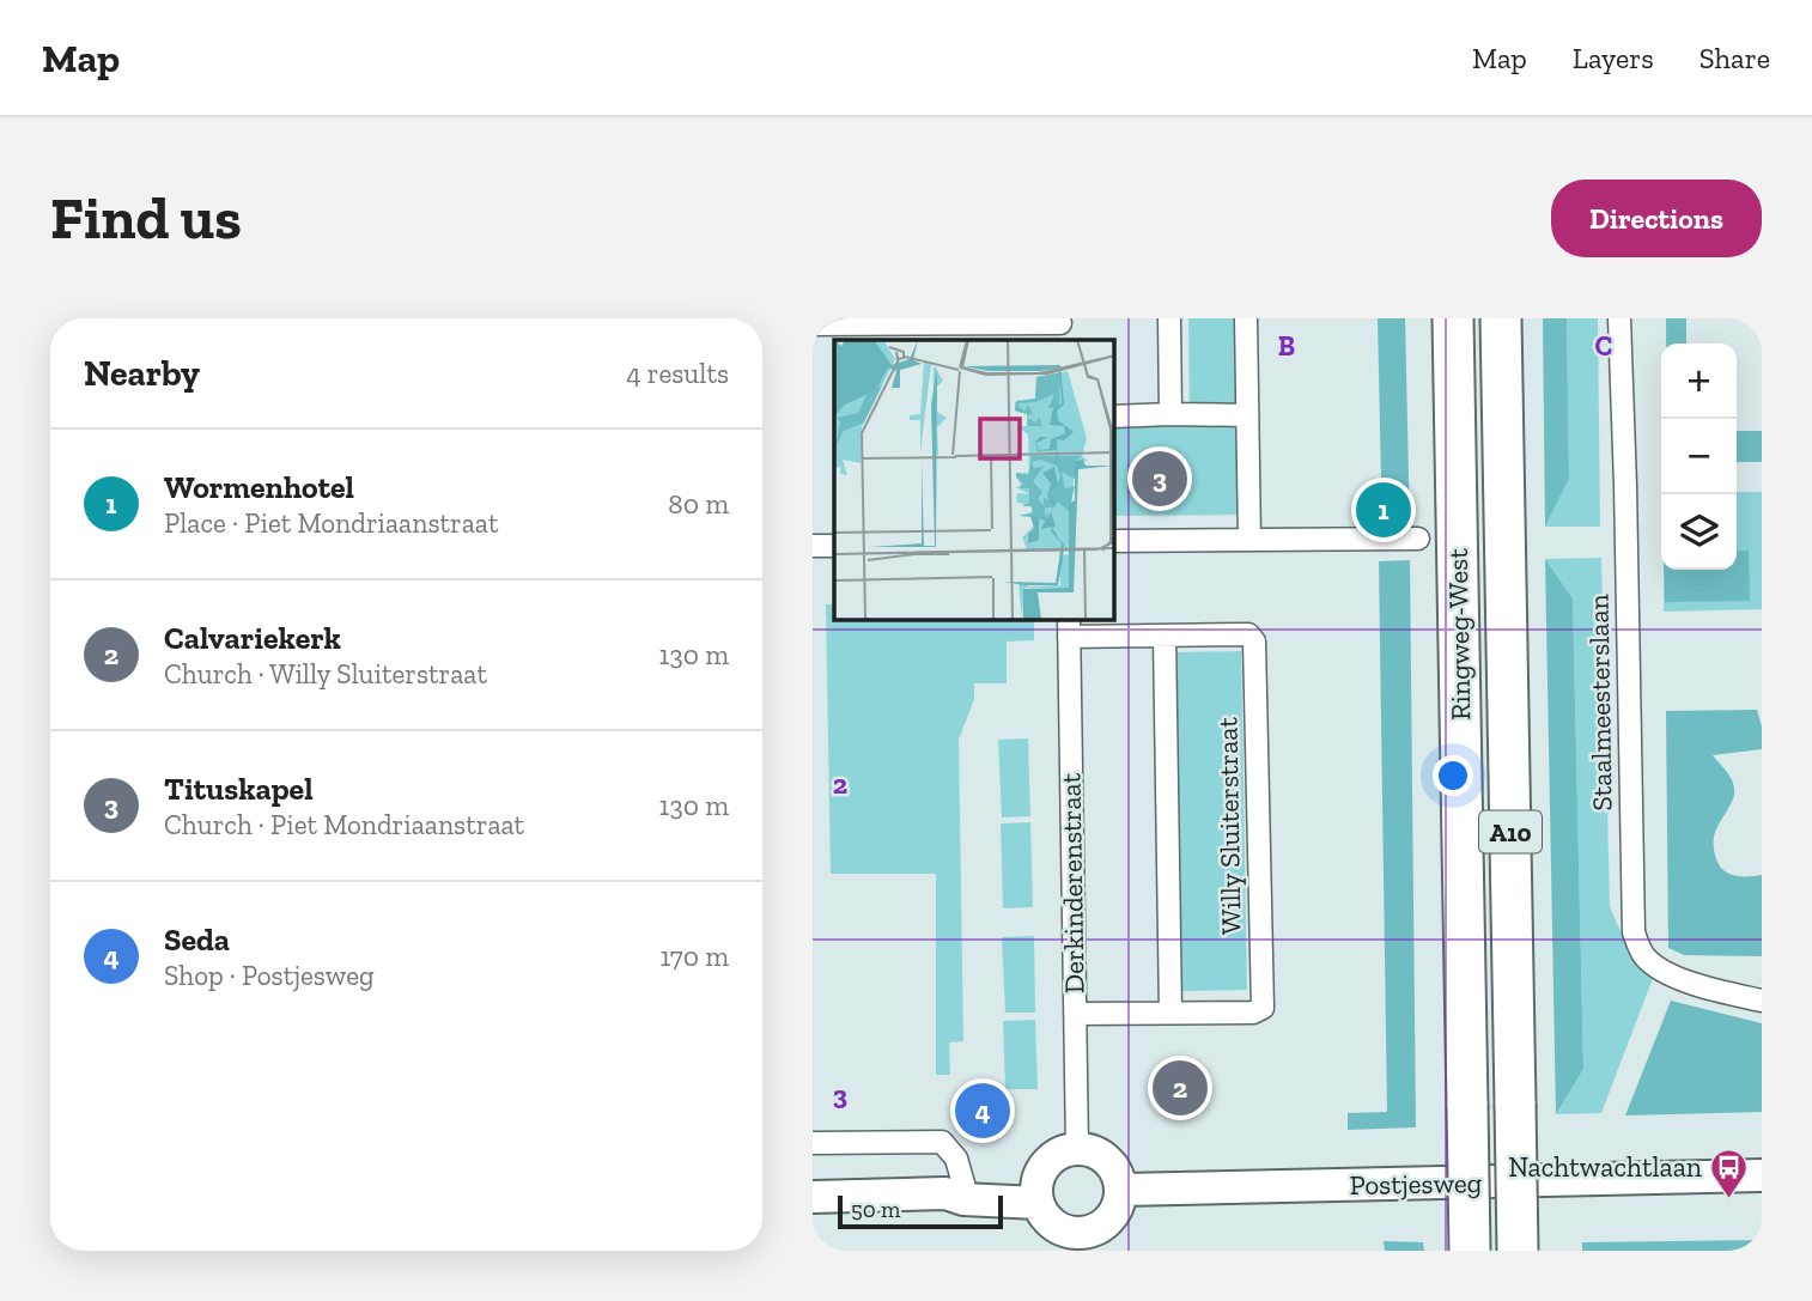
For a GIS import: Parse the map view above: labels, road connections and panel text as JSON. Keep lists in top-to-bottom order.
{
  "streets": {
    "highway": ["Ringweg-West", "A10"],
    "street": [
      "Staalmeesterslaan",
      "Willy Sluiterstraat",
      "Derkinderenstraat",
      "Postjesweg"
    ]
  },
  "crossings": [
    ["Willy Sluiterstraat", "Derkinderenstraat"],
    ["Derkinderenstraat", "Postjesweg"]
  ],
  "places": {
    "bus stop": ["Nachtwachtlaan"]
  },
  "scale_bar": "50 m",
  "page": {
    "header": "Map",
    "nav": ["Map", "Layers", "Share"],
    "buttons": "Directions",
    "title": "Find us",
    "heading": ["Nearby", "4 results"],
    "map_buttons": ["+", "−"],
    "list": [
      {
        "mark": "1",
        "name": "Wormenhotel",
        "note": "Place · Piet Mondriaanstraat",
        "value": "80 m"
      },
      {
        "mark": "2",
        "name": "Calvariekerk",
        "note": "Church · Willy Sluiterstraat",
        "value": "130 m"
      },
      {
        "mark": "3",
        "name": "Tituskapel",
        "note": "Church · Piet Mondriaanstraat",
        "value": "130 m"
      },
      {
        "mark": "4",
        "name": "Seda",
        "note": "Shop · Postjesweg",
        "value": "170 m"
      }
    ],
    "pins": [
      "3",
      "1",
      "2",
      "4"
    ],
    "scale": "50 m"
  },
  "grid": {
    "columns": ["B", "C"],
    "rows": ["2", "3"]
  }
}
